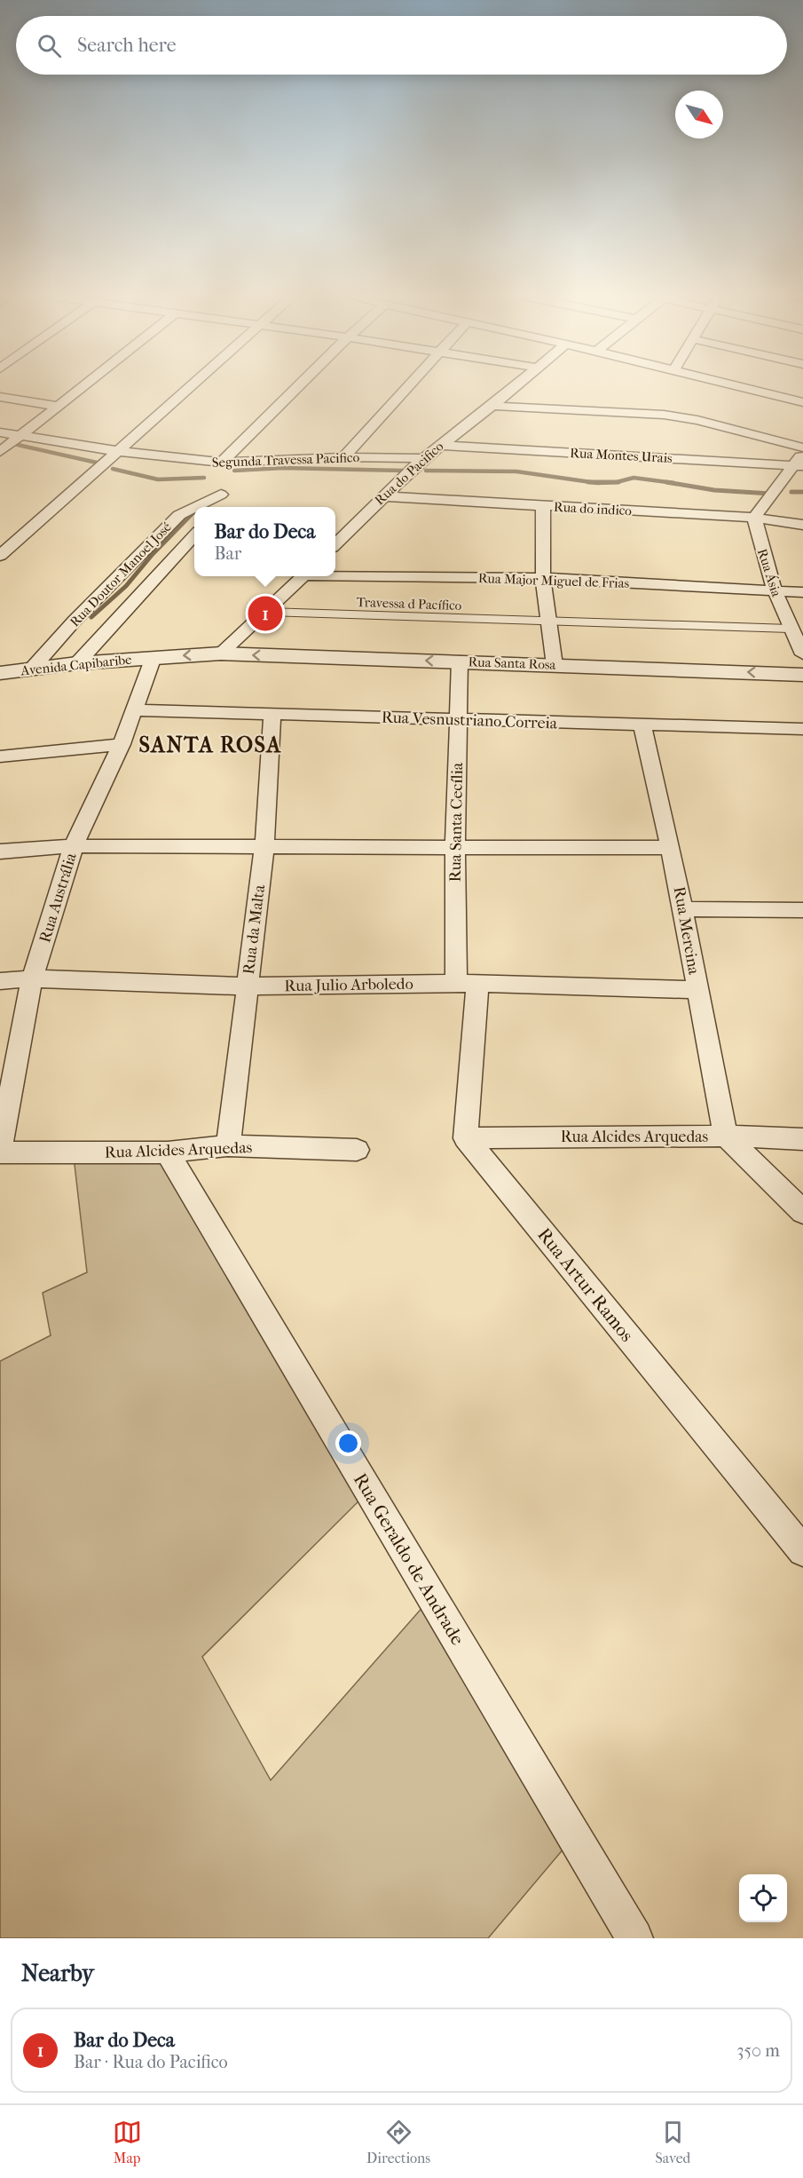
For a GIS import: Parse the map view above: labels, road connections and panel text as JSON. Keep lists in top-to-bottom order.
{
  "streets": {
    "street": [
      "Rua Montes Urais",
      "Segunda Travessa Pacifico",
      "Rua do Pacifico",
      "Rua do indico",
      "Rua Ásia",
      "Rua Doutor Manoel José",
      "Rua Major Miguel de Frias",
      "Rua Santa Rosa",
      "Avenida Capibaribe",
      "Rua Vesnustriano Correia",
      "Rua Santa Cecília",
      "Rua Austrália",
      "Rua da Malta",
      "Rua Mercina",
      "Rua Julio Arboledo",
      "Rua Alcides Arquedas",
      "Rua Artur Ramos",
      "Rua Geraldo de Andrade"
    ],
    "lane": ["Travessa d Pacífico"]
  },
  "crossings": [
    ["Rua Montes Urais", "Rua do Pacifico"],
    ["Segunda Travessa Pacifico", "Rua do Pacifico"],
    ["Segunda Travessa Pacifico", "Rua Doutor Manoel José"],
    ["Rua do Pacifico", "Rua do indico"],
    ["Rua do indico", "Rua Ásia"],
    ["Rua Ásia", "Rua Major Miguel de Frias"],
    ["Rua Ásia", "Travessa d Pacífico"],
    ["Rua Doutor Manoel José", "Avenida Capibaribe"],
    ["Rua Santa Rosa", "Avenida Capibaribe"],
    ["Rua Santa Rosa", "Rua Santa Cecília"],
    ["Rua Santa Rosa", "Rua Austrália"],
    ["Avenida Capibaribe", "Rua Austrália"],
    ["Rua Vesnustriano Correia", "Rua Santa Cecília"],
    ["Rua Vesnustriano Correia", "Rua Austrália"],
    ["Rua Vesnustriano Correia", "Rua da Malta"],
    ["Rua Vesnustriano Correia", "Rua Mercina"],
    ["Rua Santa Cecília", "Rua Julio Arboledo"],
    ["Rua Austrália", "Rua Julio Arboledo"],
    ["Rua Austrália", "Rua Alcides Arquedas"],
    ["Rua da Malta", "Rua Julio Arboledo"],
    ["Rua da Malta", "Rua Alcides Arquedas"],
    ["Rua Mercina", "Rua Julio Arboledo"],
    ["Rua Mercina", "Rua Alcides Arquedas"],
    ["Rua Alcides Arquedas", "Rua Artur Ramos"],
    ["Rua Alcides Arquedas", "Rua Geraldo de Andrade"]
  ],
  "districts": ["SANTA ROSA"],
  "north": "bottom right",
  "page": {
    "search": "Search here",
    "popup": ["Bar do Deca", "Bar"],
    "pins": "1",
    "heading": "Nearby",
    "list": [
      {
        "mark": "1",
        "name": "Bar do Deca",
        "note": "Bar · Rua do Pacifico",
        "value": "350 m"
      }
    ],
    "nav": ["Map", "Directions", "Saved"]
  }
}
